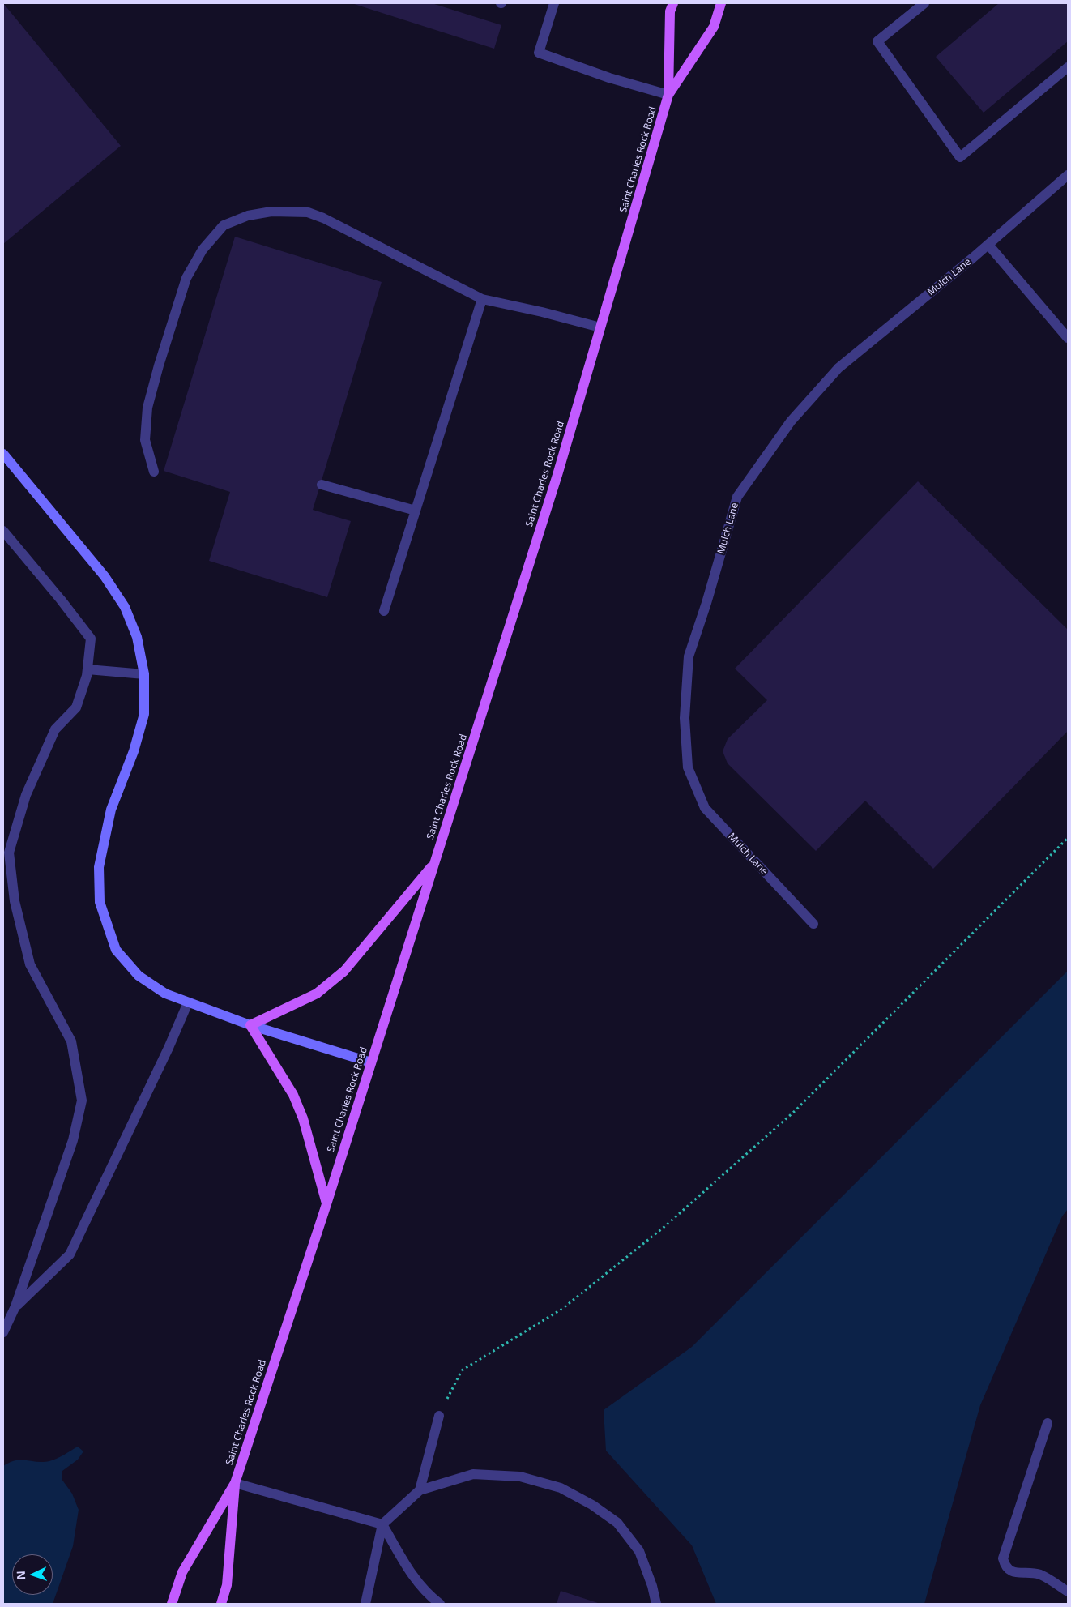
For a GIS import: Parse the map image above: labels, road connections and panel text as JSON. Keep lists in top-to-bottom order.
{
  "streets": {
    "main road": ["Saint Charles Rock Road"],
    "lane": ["Mulch Lane"]
  },
  "north": "left"
}
